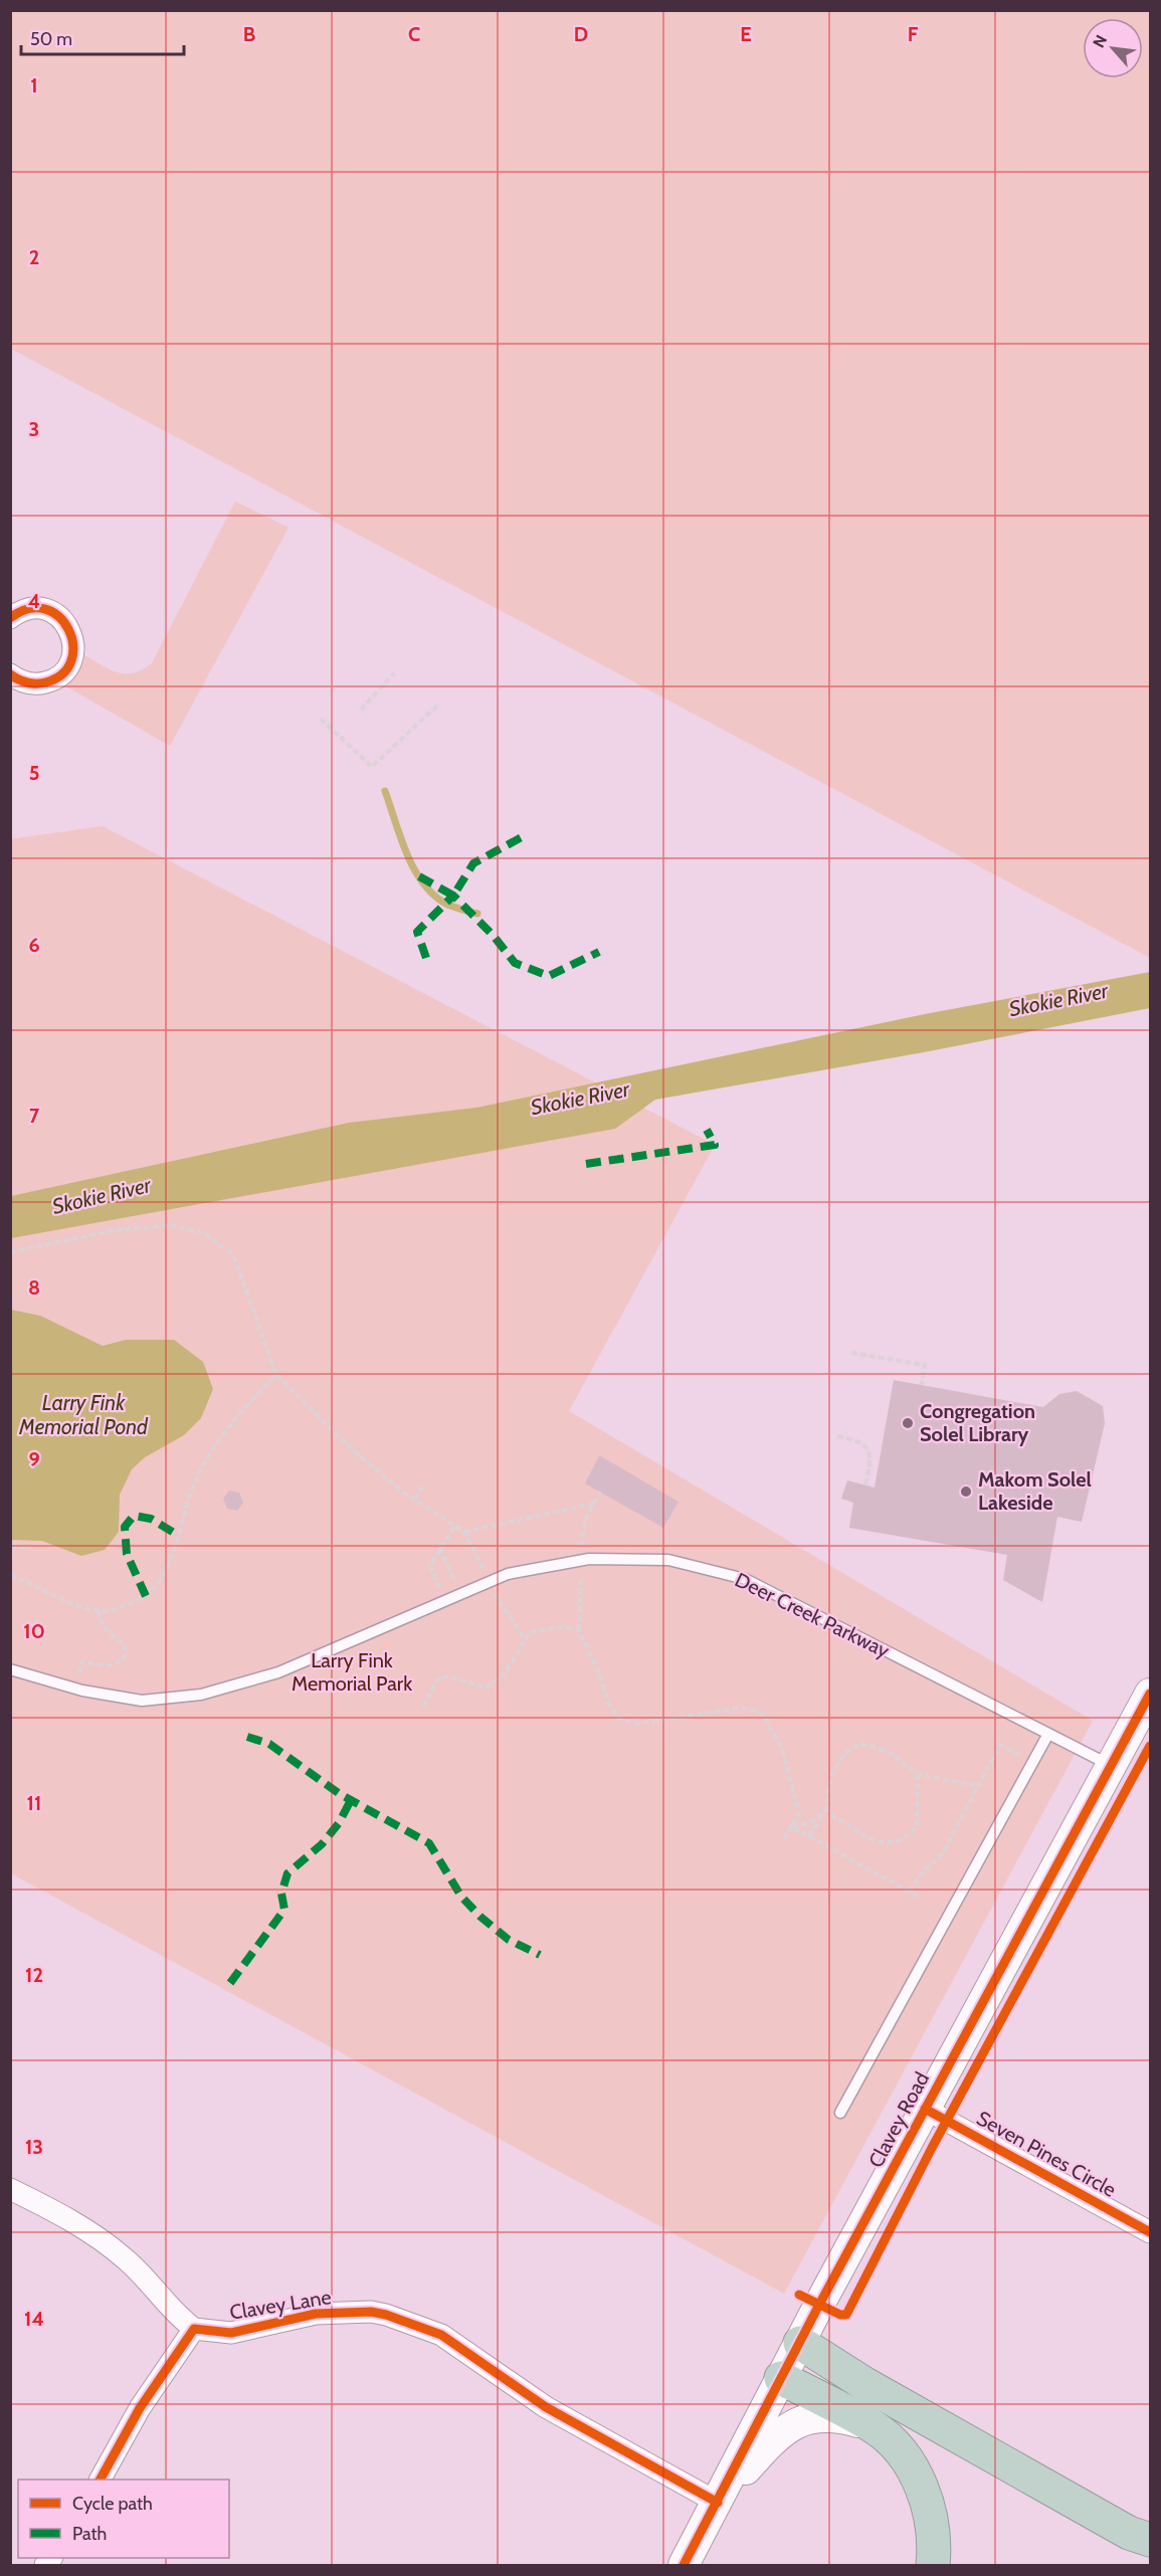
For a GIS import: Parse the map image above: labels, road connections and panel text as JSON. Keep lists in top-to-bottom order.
{
  "streets": {
    "main road": ["Clavey Road"],
    "street": ["Seven Pines Circle", "Clavey Lane"],
    "lane": ["Deer Creek Parkway"]
  },
  "crossings": [
    ["Deer Creek Parkway", "Clavey Road"],
    ["Clavey Road", "Seven Pines Circle"],
    ["Clavey Road", "Clavey Lane"]
  ],
  "water": ["Skokie River", "Larry Fink Memorial Pond"],
  "parks": ["Larry Fink Memorial Park"],
  "places": ["Congregation Solel Library", "Makom Solel Lakeside"],
  "legend": ["Cycle path", "Path"],
  "scale_bar": "50 m",
  "north": "top left",
  "grid": {
    "columns": [
      "B",
      "C",
      "D",
      "E",
      "F"
    ],
    "rows": [
      "1",
      "2",
      "3",
      "4",
      "5",
      "6",
      "7",
      "8",
      "9",
      "10",
      "11",
      "12",
      "13",
      "14"
    ]
  }
}
